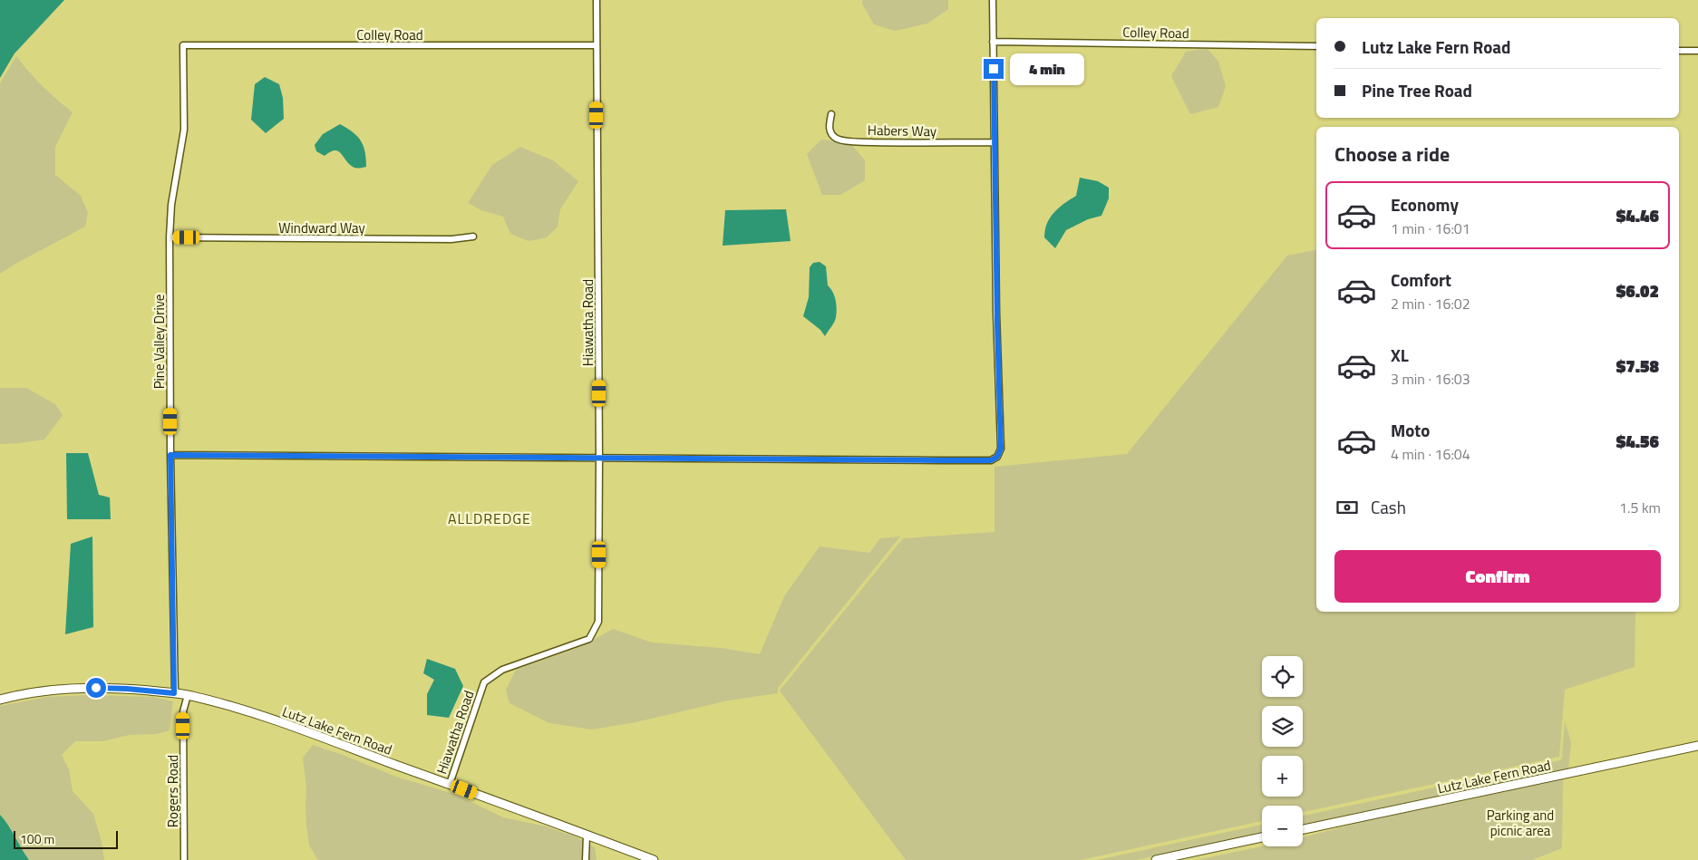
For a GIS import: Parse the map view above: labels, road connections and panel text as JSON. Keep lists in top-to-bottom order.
{
  "streets": {
    "main road": ["Lutz Lake Fern Road"],
    "street": [
      "Colley Road",
      "Habers Way",
      "Windward Way",
      "Hiawatha Road",
      "Pine Valley Drive",
      "Rogers Road"
    ]
  },
  "crossings": [
    ["Colley Road", "Hiawatha Road"],
    ["Colley Road", "Pine Valley Drive"],
    ["Windward Way", "Pine Valley Drive"],
    ["Hiawatha Road", "Lutz Lake Fern Road"],
    ["Pine Valley Drive", "Lutz Lake Fern Road"],
    ["Lutz Lake Fern Road", "Rogers Road"]
  ],
  "districts": ["ALLDREDGE"],
  "parks": ["Parking and picnic area"],
  "scale_bar": "100 m",
  "page": {
    "banner": ["Lutz Lake Fern Road", "Pine Tree Road"],
    "bubble": "4 min",
    "heading": "Choose a ride",
    "list": [
      {
        "name": "Economy",
        "note": "1 min · 16:01",
        "value": "$4.46"
      },
      {
        "name": "Comfort",
        "note": "2 min · 16:02",
        "value": "$6.02"
      },
      {
        "name": "XL",
        "note": "3 min · 16:03",
        "value": "$7.58"
      },
      {
        "name": "Moto",
        "note": "4 min · 16:04",
        "value": "$4.56"
      }
    ],
    "pay": ["Cash", "1.5 km"],
    "buttons": "Confirm",
    "map_buttons": ["+", "−"],
    "scale": "100 m"
  }
}
